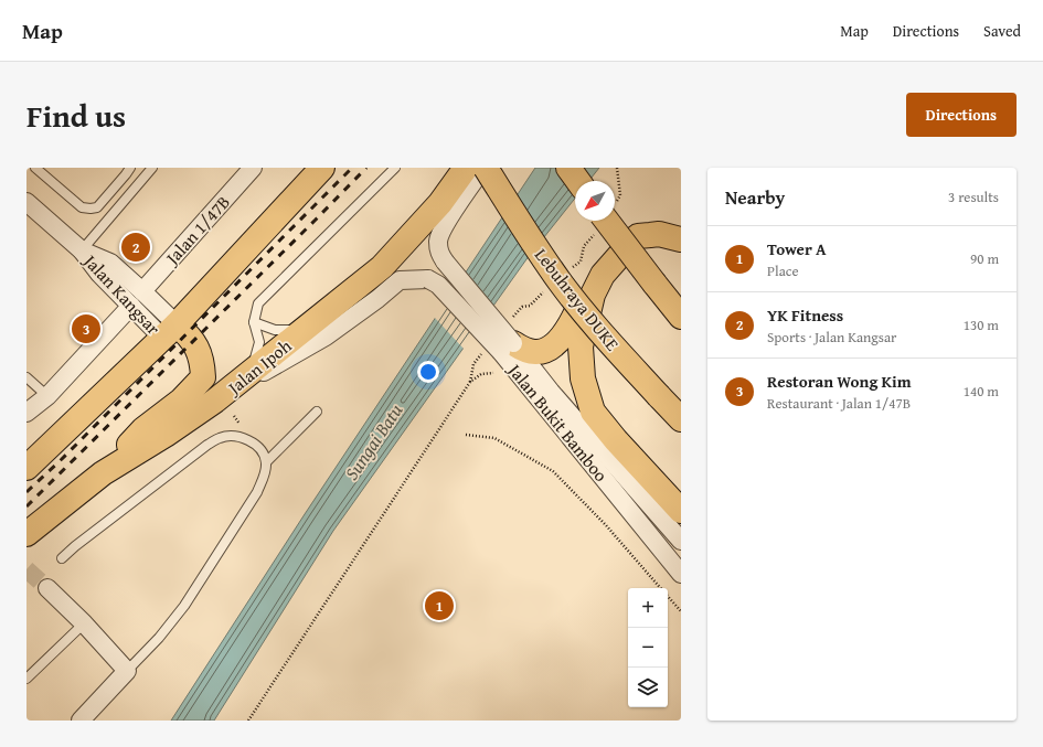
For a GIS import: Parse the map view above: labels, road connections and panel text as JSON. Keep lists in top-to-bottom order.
{
  "streets": {
    "main road": ["Lebuhraya DUKE", "Jalan Ipoh"],
    "street": ["Jalan 1/47B", "Jalan Kangsar", "Jalan Bukit Bamboo"]
  },
  "crossings": [
    ["Jalan 1/47B", "Jalan Kangsar"],
    ["Lebuhraya DUKE", "Jalan Bukit Bamboo"],
    ["Jalan Ipoh", "Jalan Bukit Bamboo"]
  ],
  "water": ["Sungai Batu"],
  "north": "bottom left",
  "page": {
    "header": "Map",
    "nav": ["Map", "Directions", "Saved"],
    "title": "Find us",
    "buttons": "Directions",
    "heading": ["Nearby", "3 results"],
    "list": [
      {
        "mark": "1",
        "name": "Tower A",
        "note": "Place",
        "value": "90 m"
      },
      {
        "mark": "2",
        "name": "YK Fitness",
        "note": "Sports · Jalan Kangsar",
        "value": "130 m"
      },
      {
        "mark": "3",
        "name": "Restoran Wong Kim",
        "note": "Restaurant · Jalan 1/47B",
        "value": "140 m"
      }
    ],
    "pins": ["2", "3", "1"],
    "map_buttons": ["+", "−"]
  }
}
